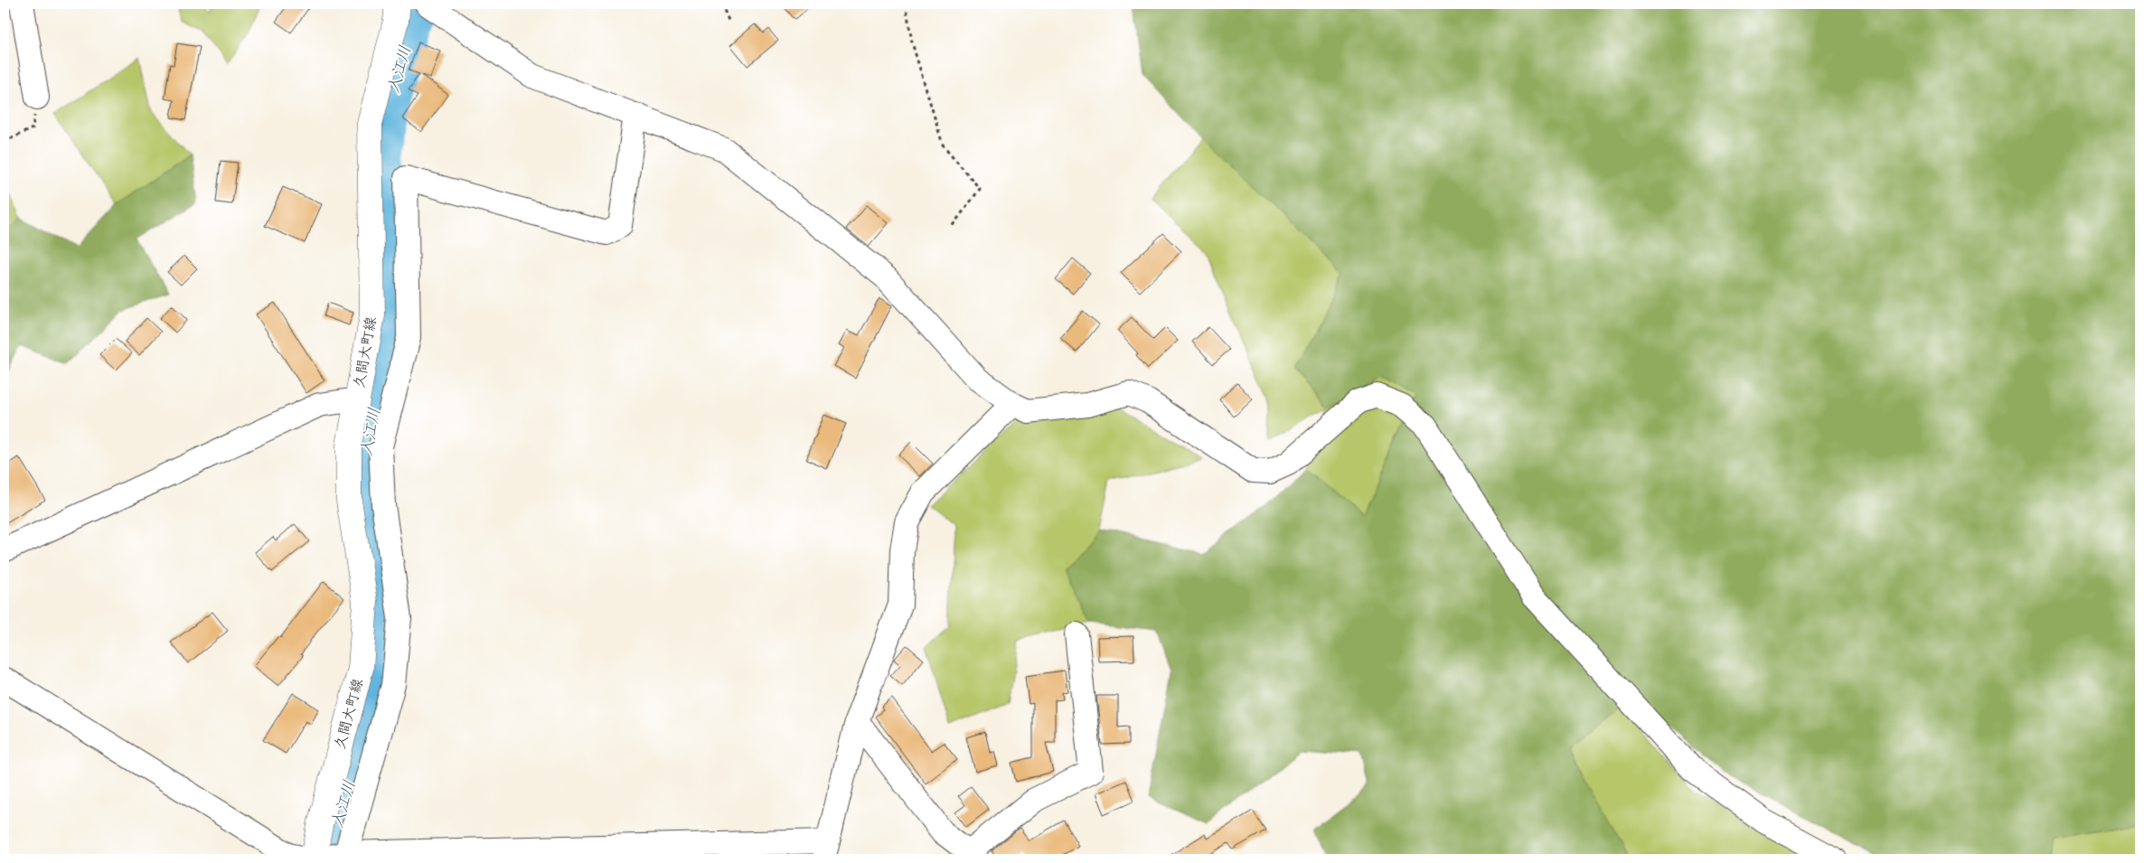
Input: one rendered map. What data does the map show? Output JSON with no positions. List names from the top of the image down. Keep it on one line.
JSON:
{"streets":{"main road":["久間大町線"]},"water":["入江川"]}
